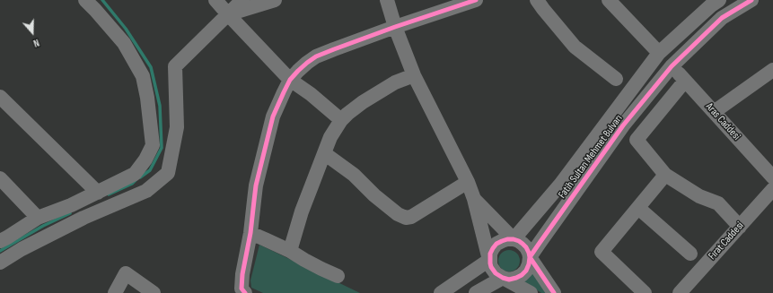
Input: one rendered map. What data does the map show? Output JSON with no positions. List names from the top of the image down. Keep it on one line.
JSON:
{"streets":{"street":["Aras Caddesi","Fatih Sultan Mehmet Bulvarı","Fırat Caddesi"]},"crossings":[["Aras Caddesi","Fatih Sultan Mehmet Bulvarı"]],"north":"bottom"}
